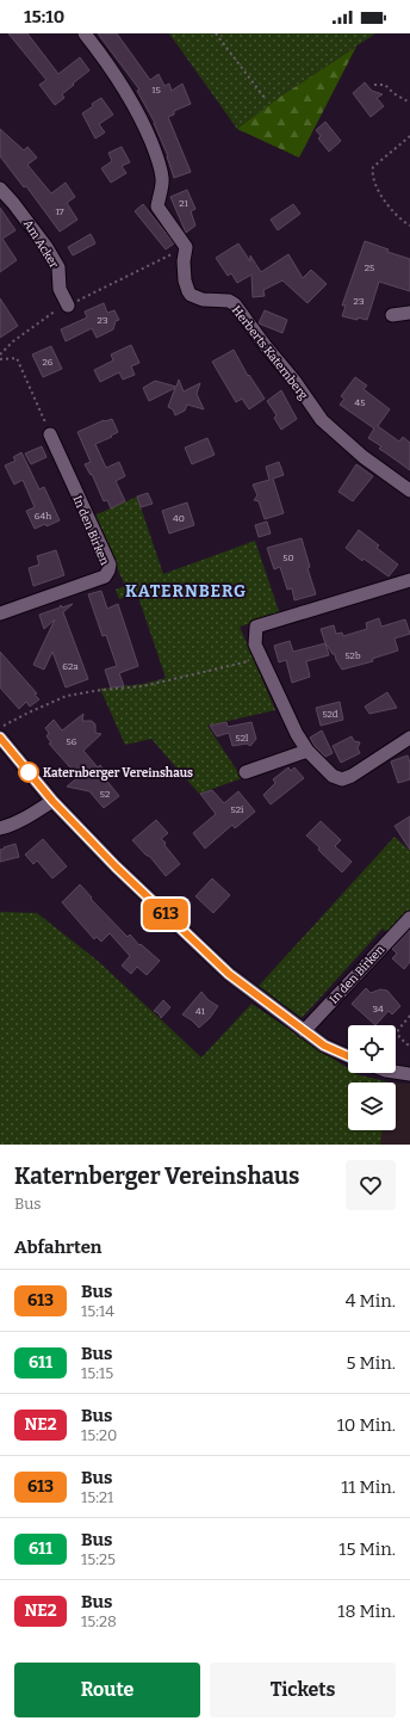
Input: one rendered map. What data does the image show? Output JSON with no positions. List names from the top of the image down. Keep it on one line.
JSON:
{"streets":{"street":["Am Acker","Herberts Katernberg","In den Birken"]},"districts":["KATERNBERG"],"places":["Katernberger Vereinshaus"],"lines":["bus line 613"],"house_numbers":["15","21","17","25","23","23","26","45","64h","40","50","52b","62a","52d","52l","56","52","52i","34","41"],"page":{"status":"15:10","on_map":"613","heading":[["Katernberger Vereinshaus","Bus"],"Abfahrten"],"list":[{"mark":"613","name":"Bus","note":"15:14","value":"4 Min."},{"mark":"611","name":"Bus","note":"15:15","value":"5 Min."},{"mark":"NE2","name":"Bus","note":"15:20","value":"10 Min."},{"mark":"613","name":"Bus","note":"15:21","value":"11 Min."},{"mark":"611","name":"Bus","note":"15:25","value":"15 Min."},{"mark":"NE2","name":"Bus","note":"15:28","value":"18 Min."}],"buttons":["Route","Tickets"]}}
